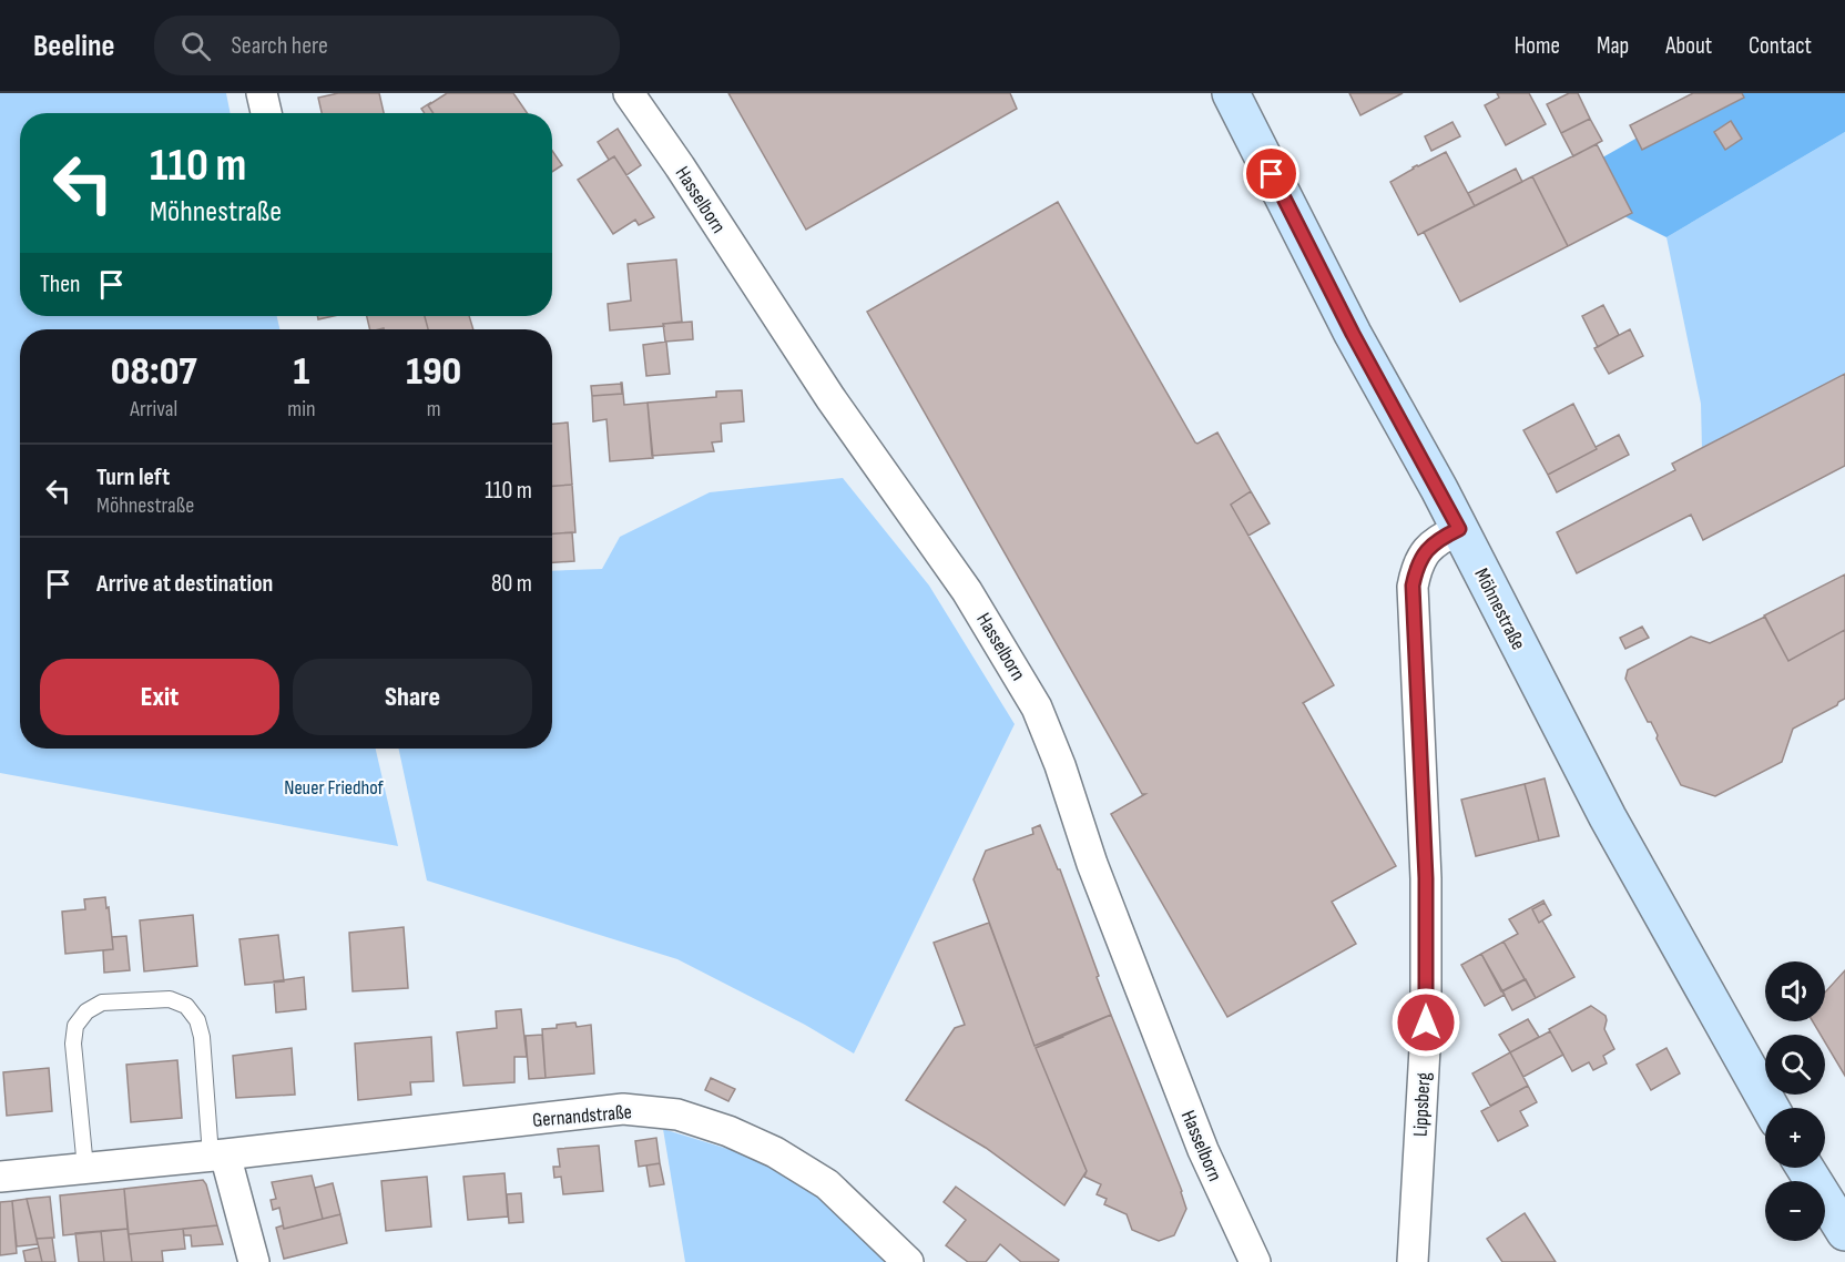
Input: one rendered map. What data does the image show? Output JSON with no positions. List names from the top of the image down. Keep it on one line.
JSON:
{"streets":{"street":["Hasselborn","Möhnestraße","Lippsberg","Gernandstraße"]},"crossings":[["Möhnestraße","Lippsberg"]],"parks":["Neuer Friedhof"],"page":{"header":"Beeline","search":"Search here","nav":["Home","Map","About","Contact"],"turn":["110 m","Möhnestraße"],"then":"Then","eta":["08:07","Arrival","1","min","190","m"],"list":[{"name":"Turn left","note":"Möhnestraße","value":"110 m"},{"name":"Arrive at destination","value":"80 m"}],"buttons":["Exit","Share"],"map_buttons":["+","−"]}}
